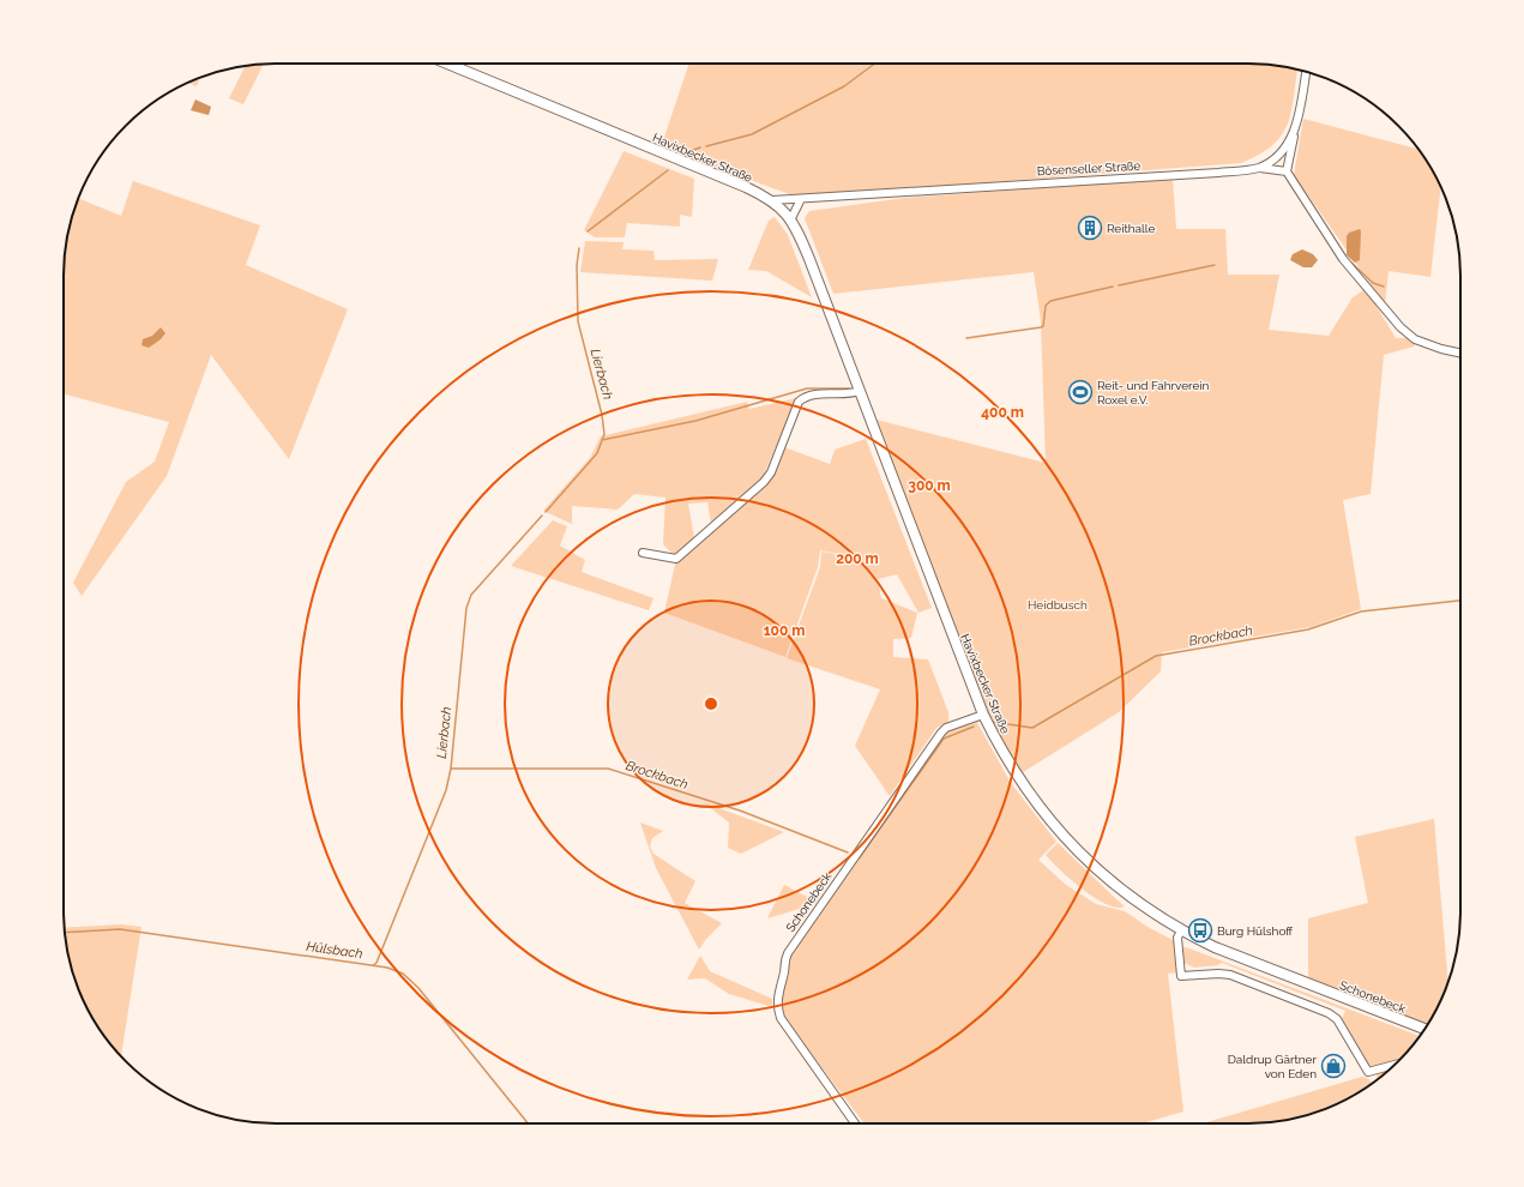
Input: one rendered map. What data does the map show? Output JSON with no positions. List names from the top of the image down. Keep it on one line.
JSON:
{"streets":{"main road":["Havixbecker Straße","Schonebeck"],"street":["Bösenseller Straße"]},"crossings":[["Havixbecker Straße","Bösenseller Straße"],["Havixbecker Straße","Schonebeck"]],"water":["Lierbach","Brockbach","Hülsbach"],"parks":["Heidbusch"],"places":{"building":["Reithalle"],"sports":["Reit- und Fahrverein Roxel e.V."],"bus stop":["Burg Hülshoff"],"shop":["Daldrup Gärtner von Eden"]},"rings":["400 m","300 m","200 m","100 m"]}
